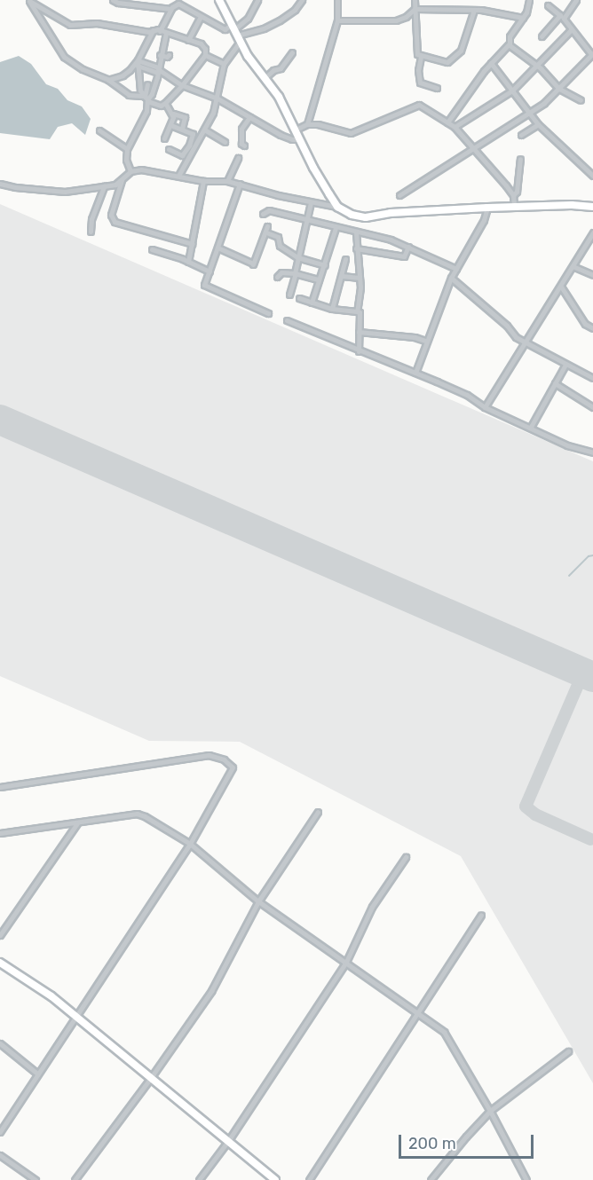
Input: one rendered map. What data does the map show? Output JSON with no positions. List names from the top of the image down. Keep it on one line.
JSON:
{"scale_bar":"200 m"}
